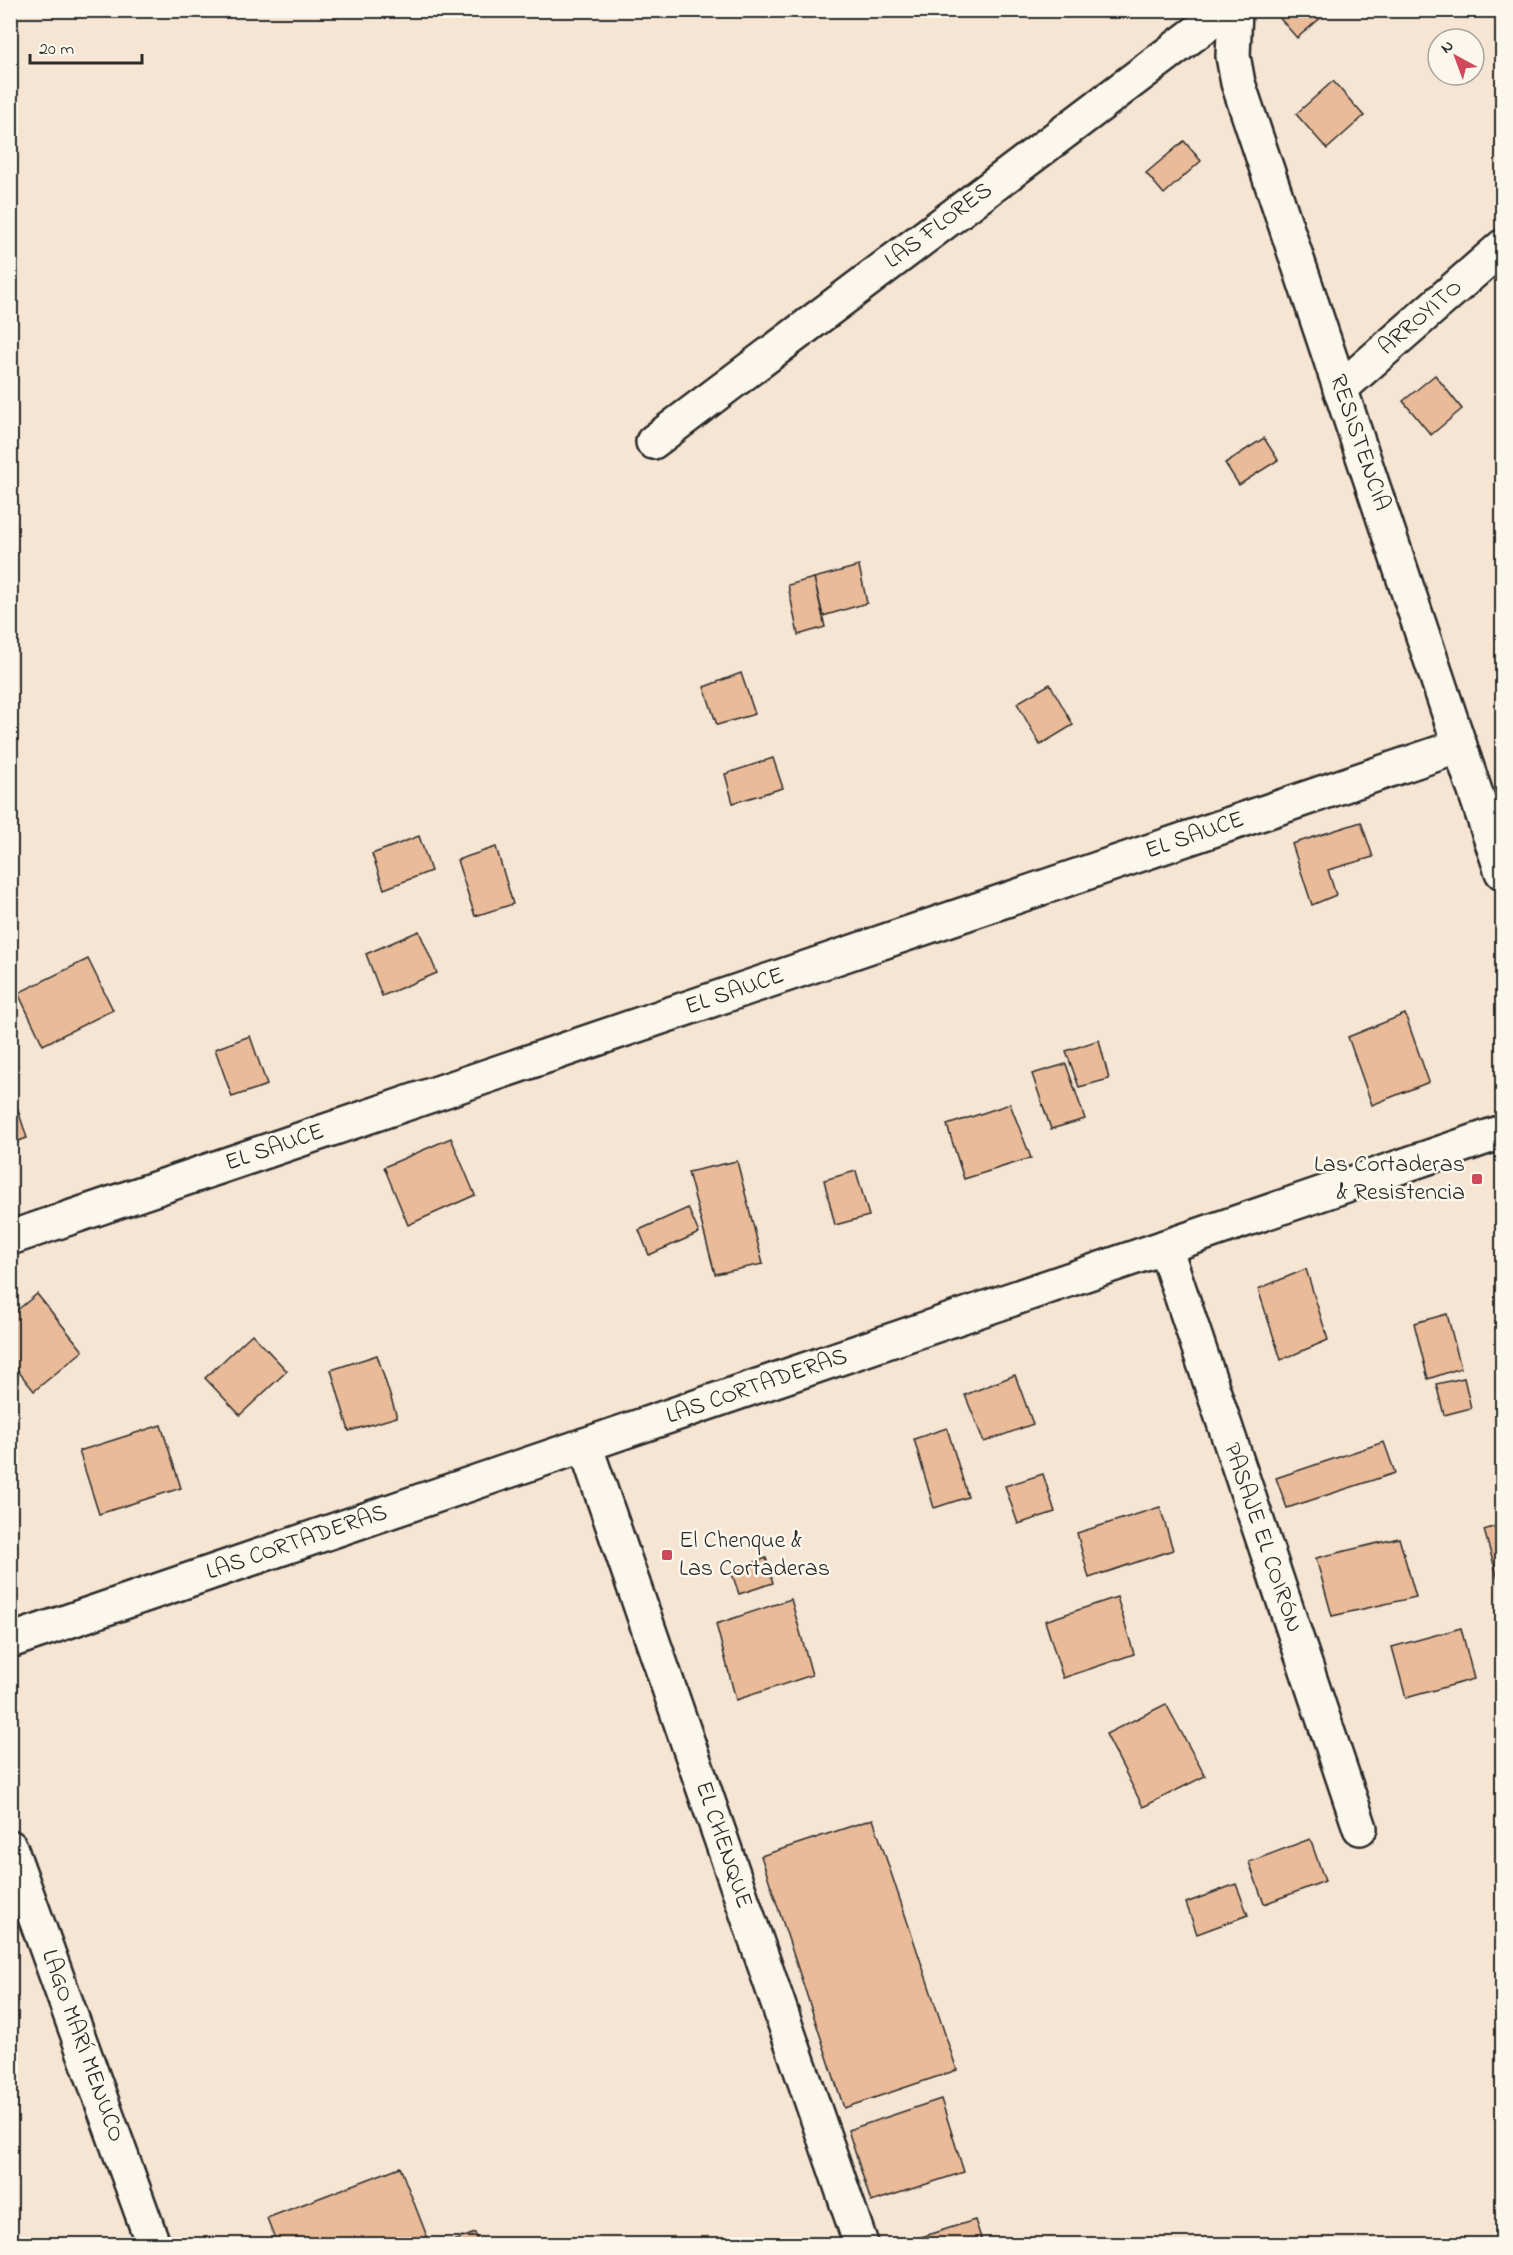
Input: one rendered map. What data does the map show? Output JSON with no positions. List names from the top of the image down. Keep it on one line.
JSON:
{"streets":{"street":["LAS FLORES","ARROYITO","RESISTENCIA","EL SAUCE","LAS CORTADERAS","PASAJE EL COIRÓN","EL CHENQUE","LAGO MARÍ MENUCO"]},"crossings":[["ARROYITO","RESISTENCIA"],["RESISTENCIA","EL SAUCE"],["LAS CORTADERAS","PASAJE EL COIRÓN"],["LAS CORTADERAS","EL CHENQUE"]],"places":{"transit":["Las Cortaderas & Resistencia","El Chenque & Las Cortaderas"]},"scale_bar":"20 m","north":"top left"}
